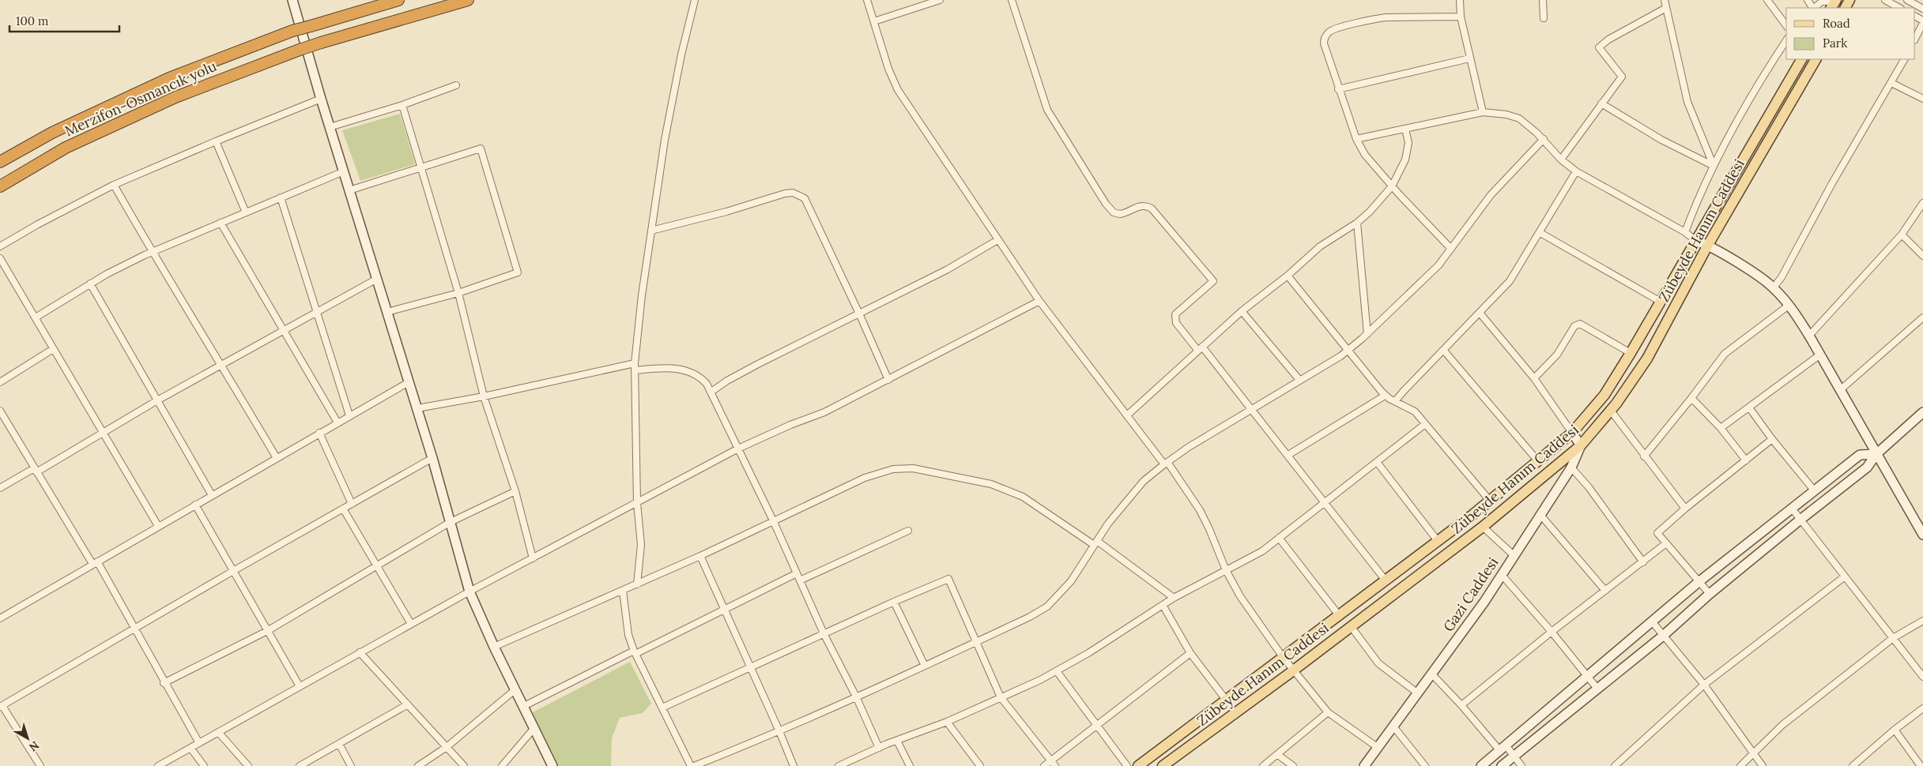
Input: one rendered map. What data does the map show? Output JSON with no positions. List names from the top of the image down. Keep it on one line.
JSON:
{"streets":{"highway":["Merzifon-Osmancık yolu"],"main road":["Zübeyde Hanım Caddesi"],"street":["Gazi Caddesi"]},"crossings":[["Zübeyde Hanım Caddesi","Gazi Caddesi"]],"legend":["Road","Park"],"scale_bar":"100 m","north":"bottom right"}
